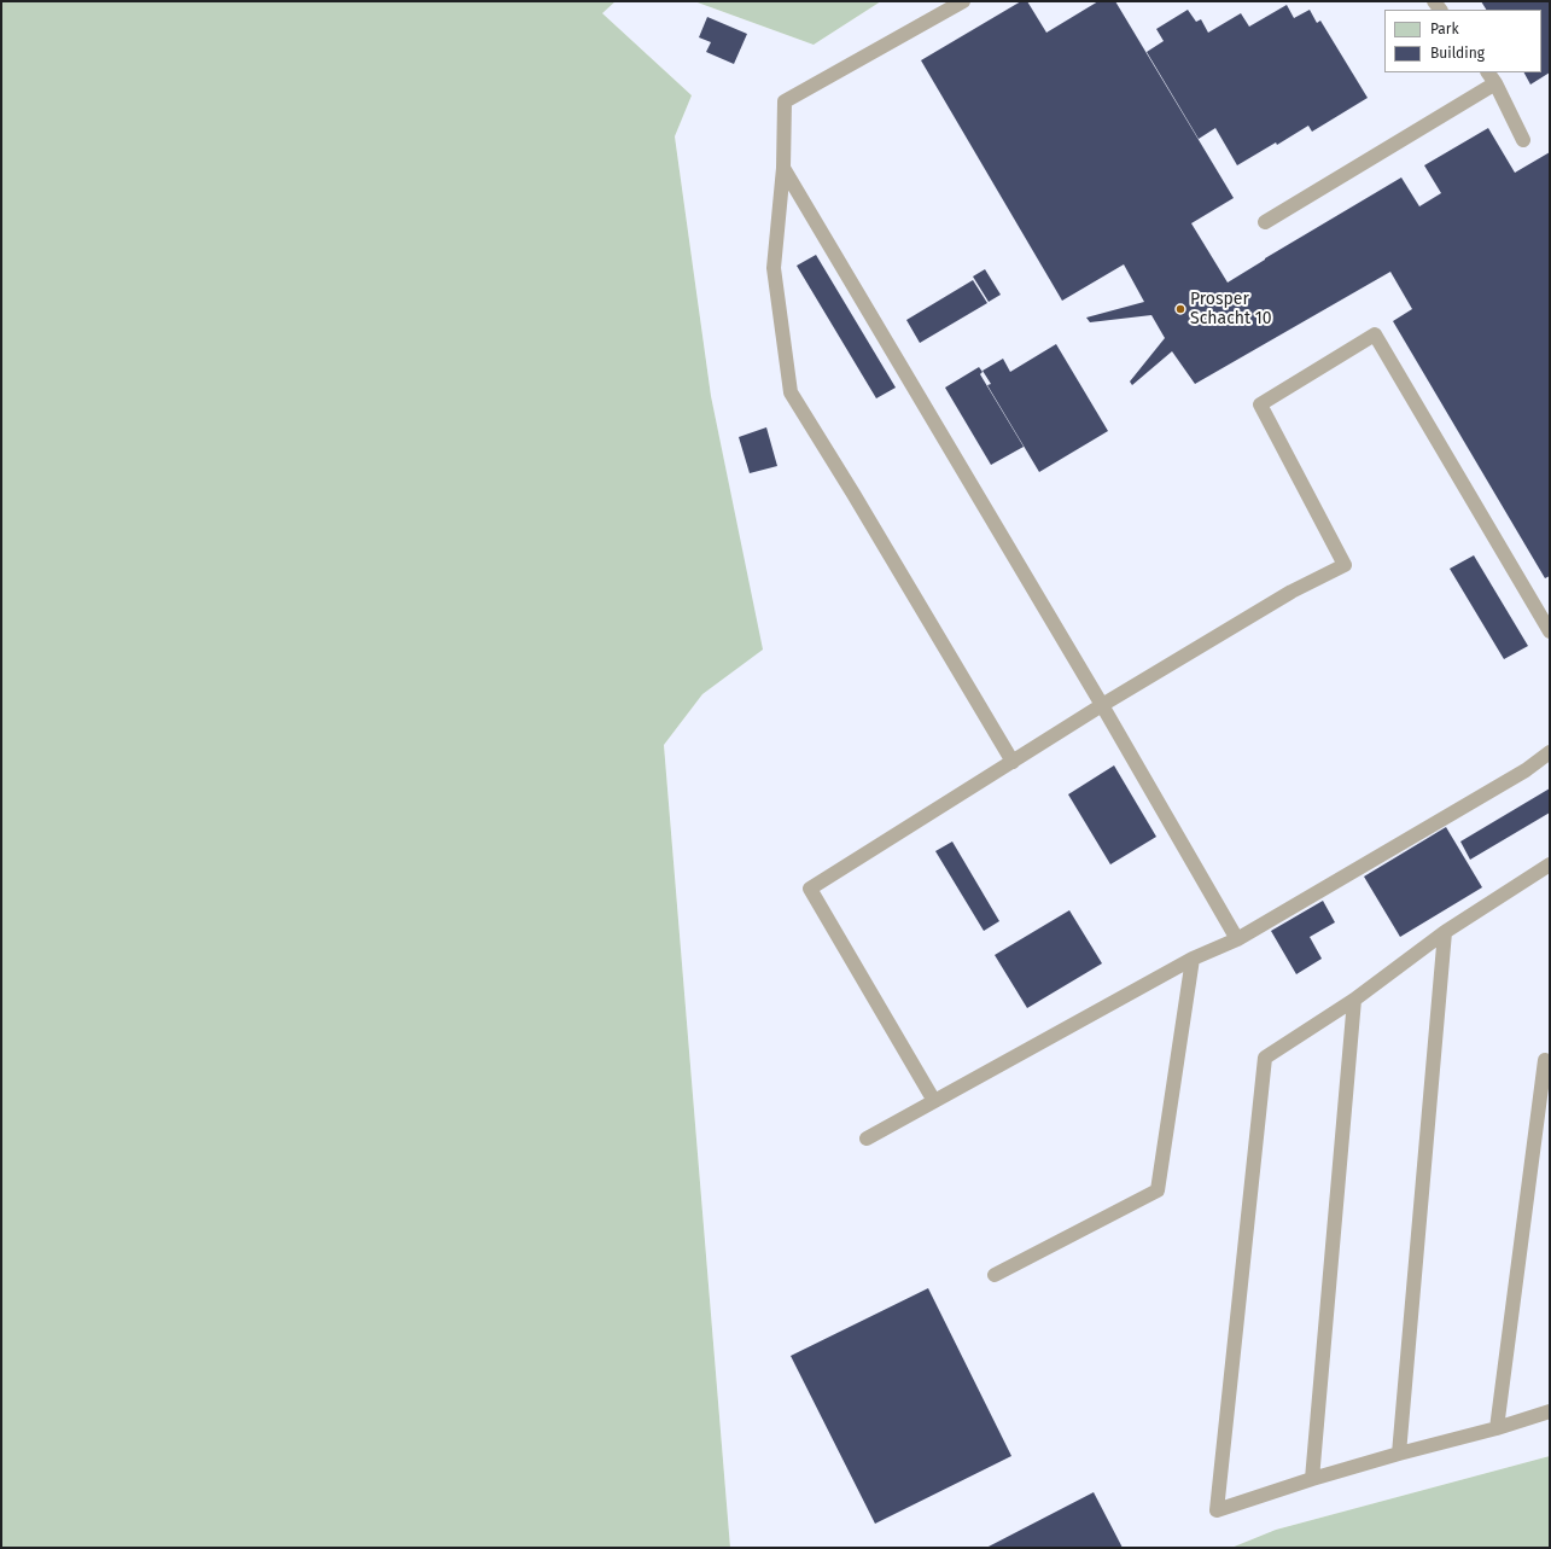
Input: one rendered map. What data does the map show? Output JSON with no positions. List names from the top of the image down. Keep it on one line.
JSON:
{"places":["Prosper Schacht 10"],"legend":["Park","Building"]}
